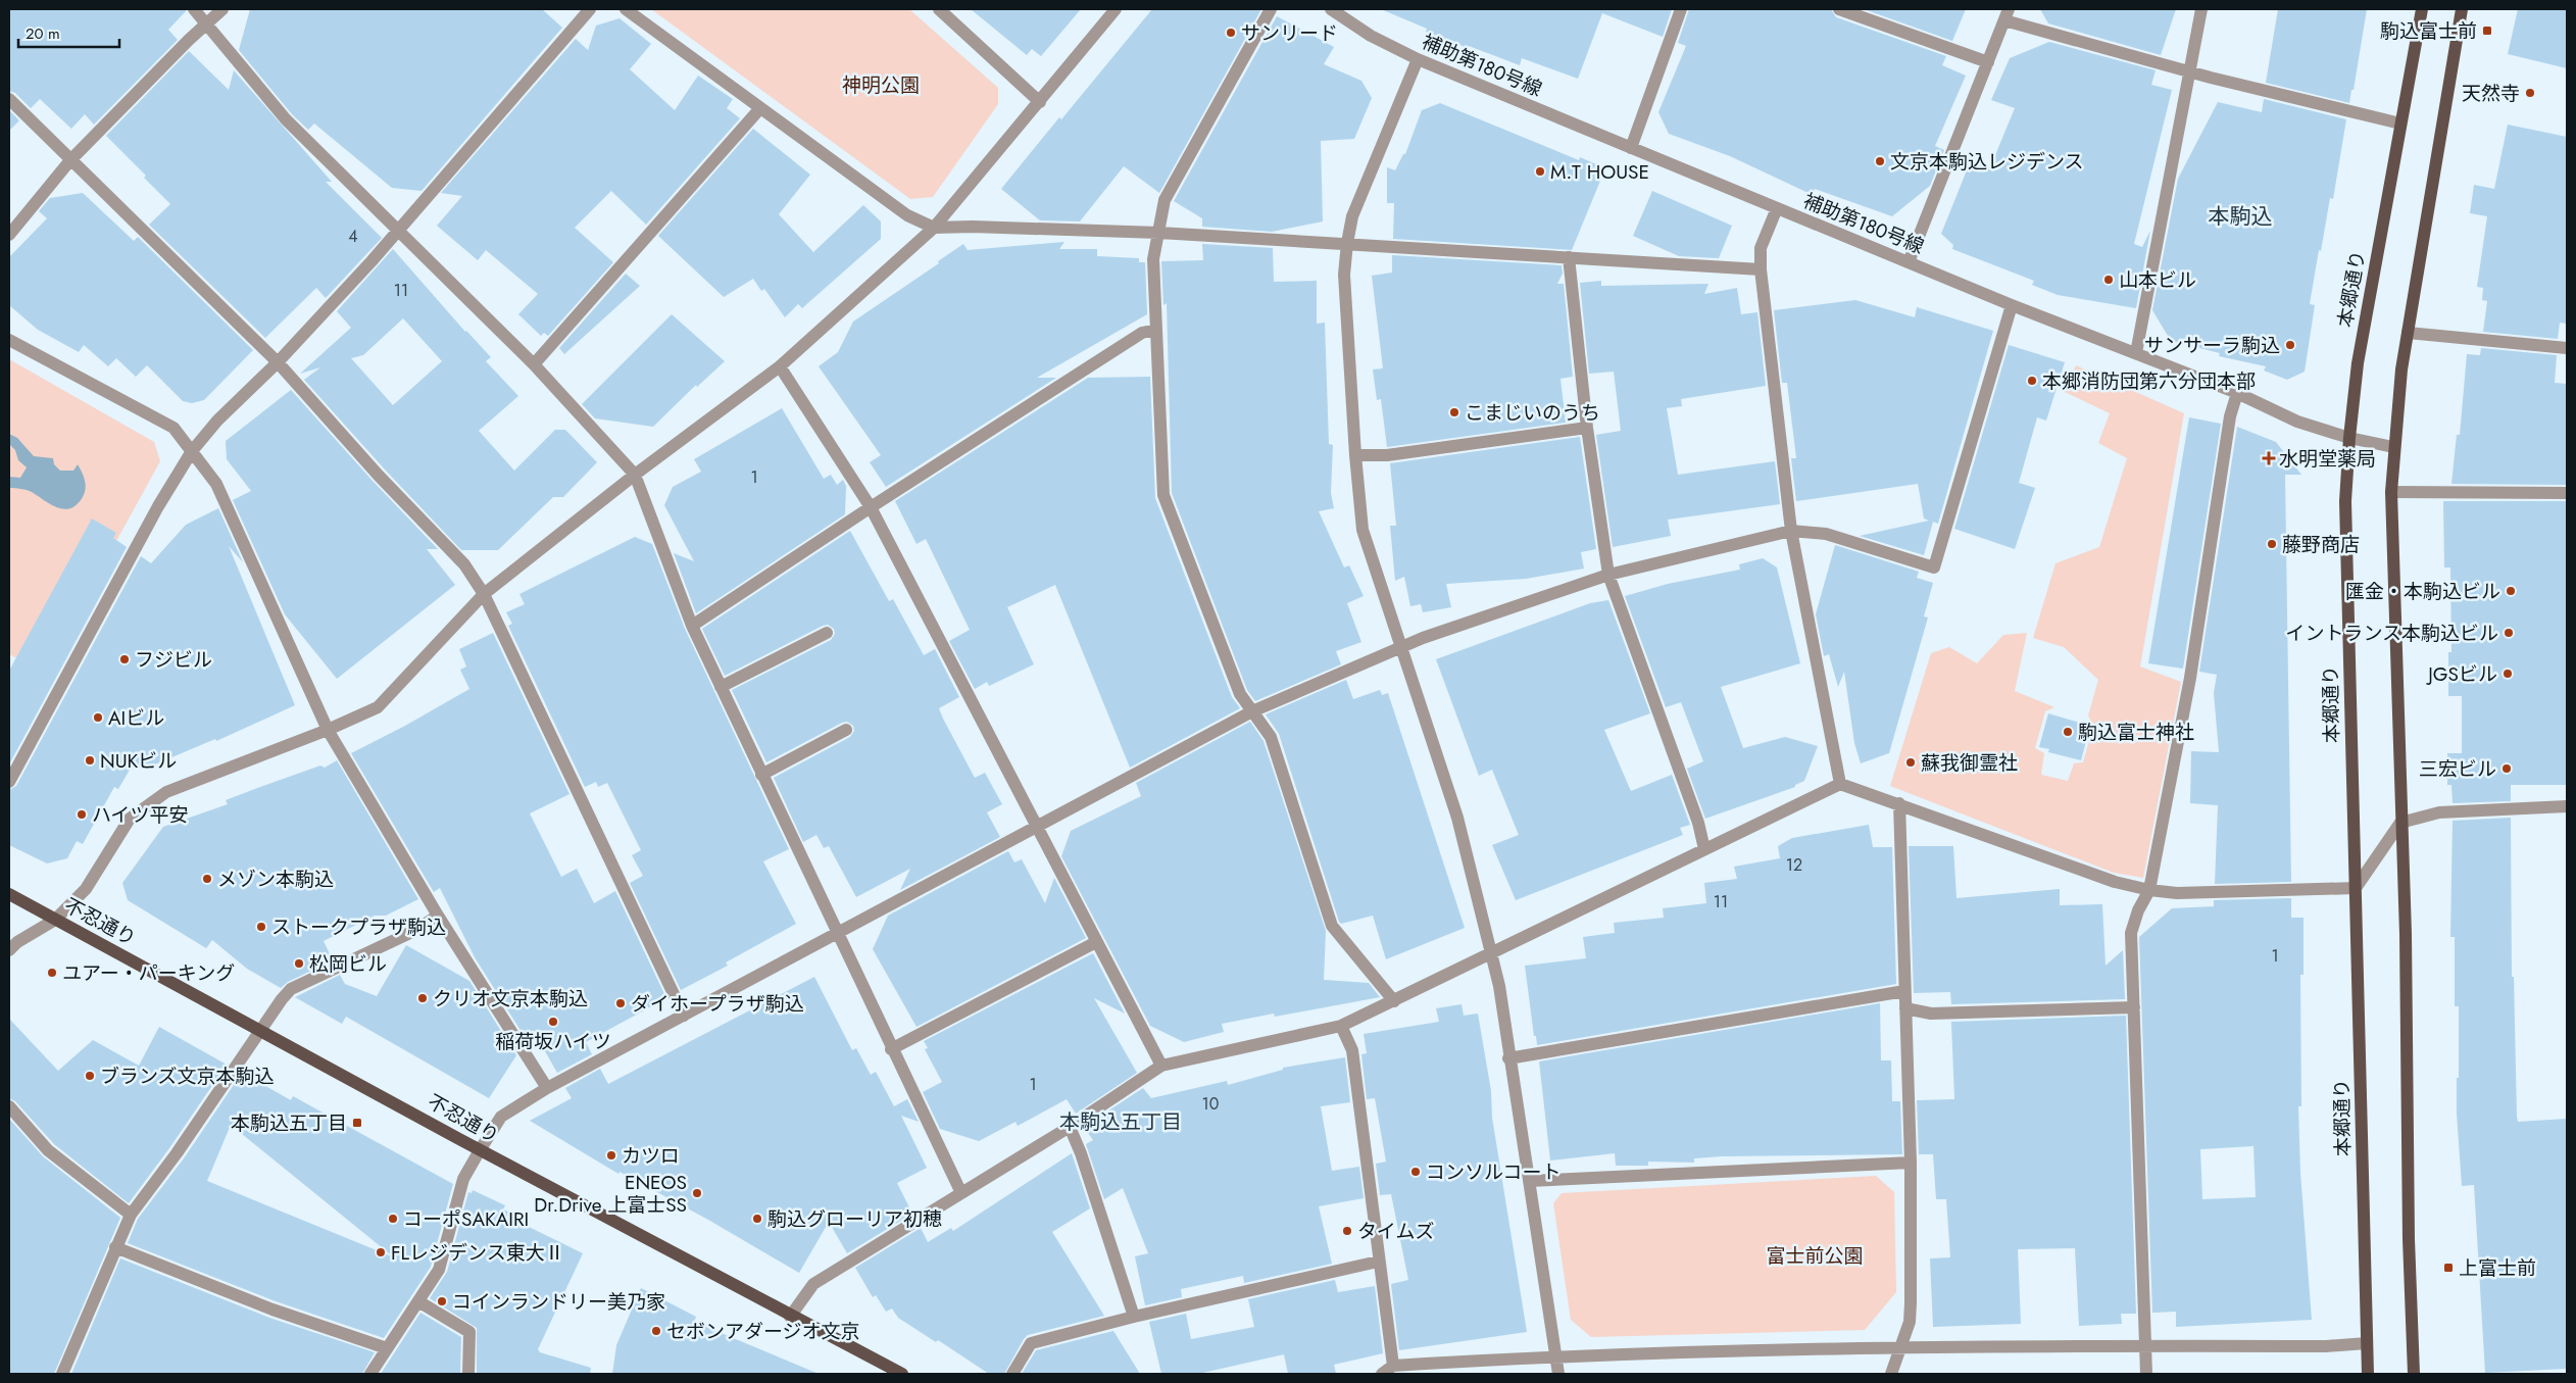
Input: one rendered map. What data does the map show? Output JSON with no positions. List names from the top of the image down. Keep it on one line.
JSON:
{"streets":{"main road":["本郷通り","不忍通り"],"street":["補助第180号線"]},"crossings":[["補助第180号線","本郷通り"]],"districts":["本駒込","本駒込五丁目"],"parks":["神明公園","富士前公園"],"places":{"transit":["駒込富士前","本駒込五丁目","上富士前"],"other":["サンリード","天然寺","文京本駒込レジデンス","M.T HOUSE","山本ビル","サンサーラ駒込","本郷消防団第六分団本部","こまじいのうち","藤野商店","匯金・本駒込ビル","イントランス本駒込ビル","フジビル","JGSビル","AIビル","駒込富士神社","NUKビル","蘇我御霊社","三宏ビル","ハイツ平安","メゾン本駒込","ストークプラザ駒込","松岡ビル","ユアー・パーキング","クリオ文京本駒込","ダイホープラザ駒込","稲荷坂ハイツ","ブランズ文京本駒込","カツロ","コンソルコート","ENEOS Dr.Drive 上富士SS","コーポSAKAIRI","駒込グローリア初穂","タイムズ","FLレジデンス東大Ⅱ","コインランドリー美乃家","セボンアダージオ文京"],"health":["水明堂薬局"]},"house_numbers":["4","11","1","12","11","1","1","10"],"scale_bar":"20 m"}
